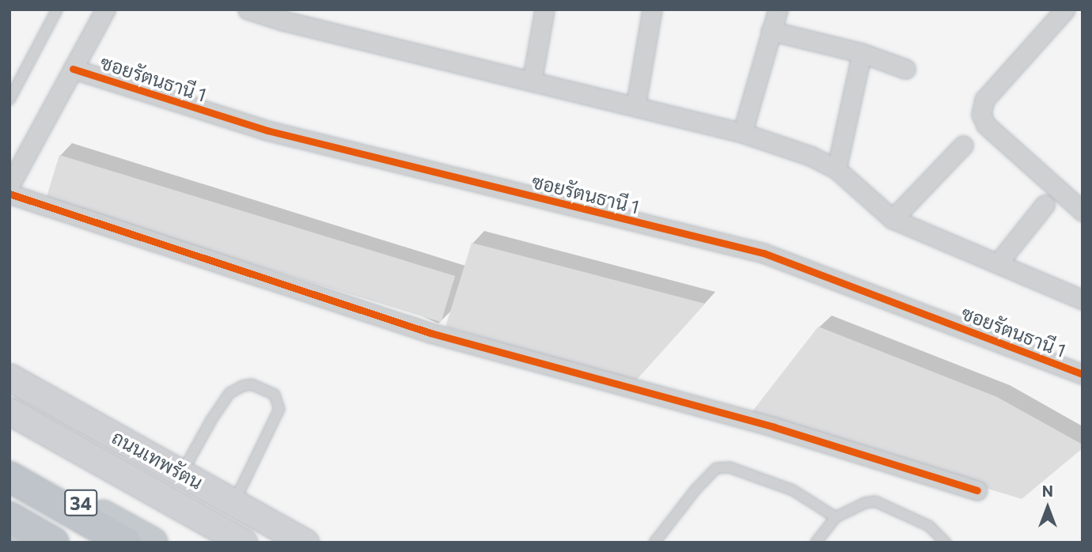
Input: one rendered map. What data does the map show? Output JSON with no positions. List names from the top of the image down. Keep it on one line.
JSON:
{"streets":{"highway":["34"],"main road":["ถนนเทพรัตน"],"street":["ซอยรัตนธานี 1"]},"north":"top"}
